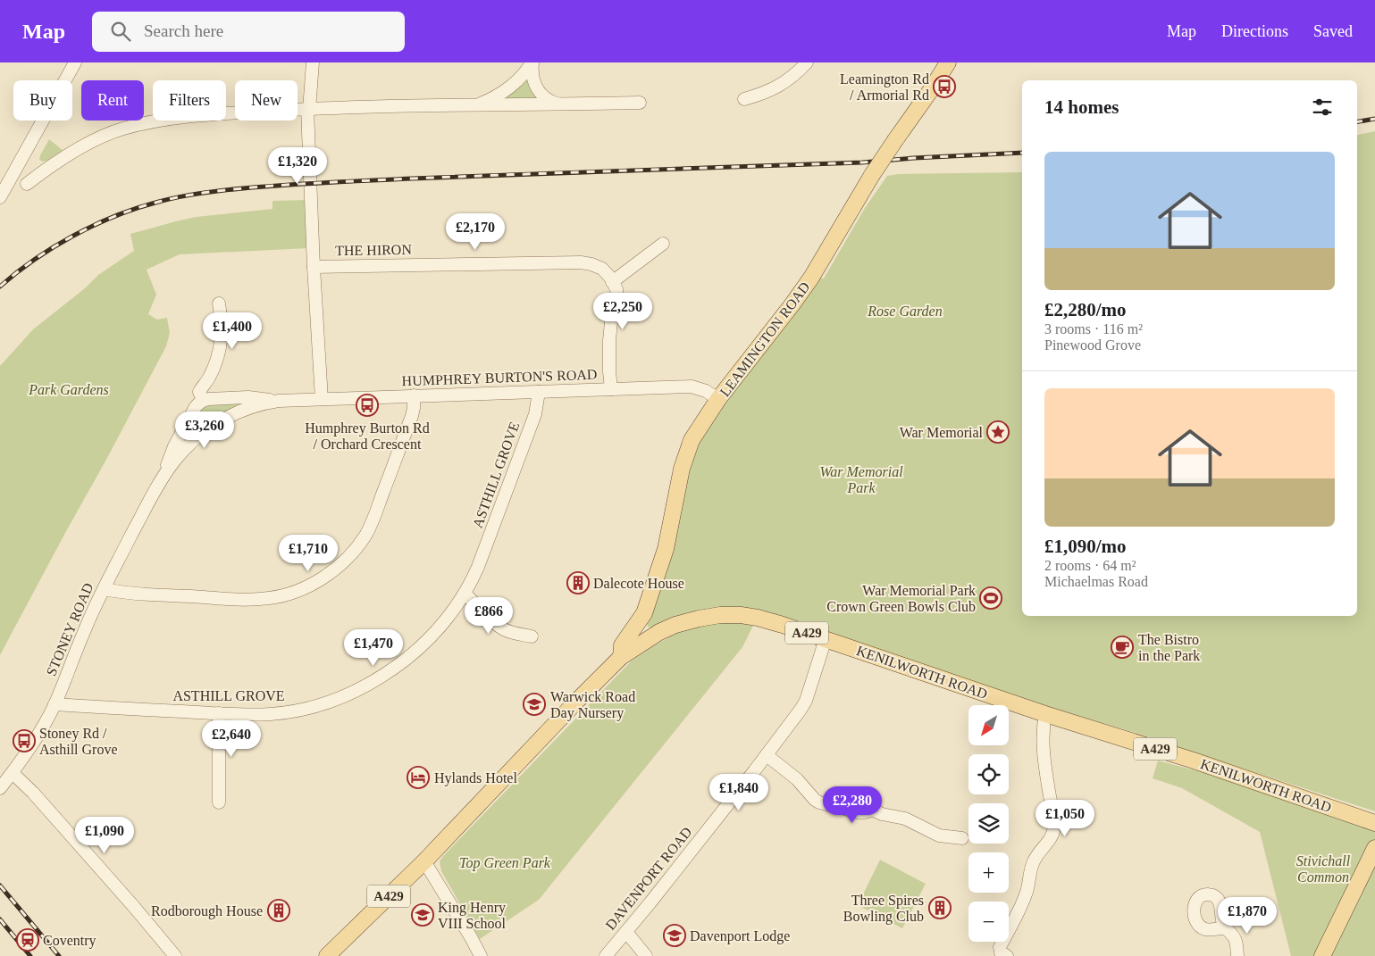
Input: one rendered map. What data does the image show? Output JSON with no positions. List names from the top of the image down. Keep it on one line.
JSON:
{"streets":{"main road":["LEAMINGTON ROAD","A429","KENILWORTH ROAD"],"street":["THE HIRON","HUMPHREY BURTON'S ROAD","ASTHILL GROVE","STONEY ROAD","DAVENPORT ROAD"]},"crossings":[["LEAMINGTON ROAD","HUMPHREY BURTON'S ROAD"],["LEAMINGTON ROAD","A429"],["LEAMINGTON ROAD","KENILWORTH ROAD"],["HUMPHREY BURTON'S ROAD","ASTHILL GROVE"],["HUMPHREY BURTON'S ROAD","STONEY ROAD"],["ASTHILL GROVE","STONEY ROAD"],["A429","KENILWORTH ROAD"],["KENILWORTH ROAD","DAVENPORT ROAD"]],"parks":["Rose Garden","Park Gardens","War Memorial Park","Stivichall Common","Top Green Park"],"places":{"bus stop":["Leamington Rd / Armorial Rd","Humphrey Burton Rd / Orchard Crescent","Stoney Rd / Asthill Grove"],"place":["War Memorial"],"building":["Dalecote House","Three Spires Bowling Club","Rodborough House"],"sports":["War Memorial Park Crown Green Bowls Club"],"cafe":["The Bistro in the Park"],"school or university":["Warwick Road Day Nursery","King Henry VIII School","Davenport Lodge"],"hotel":["Hylands Hotel"],"station":["Coventry"]},"north":"bottom left","page":{"header":"Map","search":"Search here","nav":["Map","Directions","Saved"],"chip":["Buy","Rent","Filters","New"],"heading":"14 homes","list":[{"name":"£2,280/mo","note":"3 rooms · 116 m² · Pinewood Grove"},{"name":"£1,090/mo","note":"2 rooms · 64 m² · Michaelmas Road"}],"price":["£1,320","£2,170","£2,250","£1,400","£3,260","£1,710","£866","£1,470","£2,640","£1,840","£2,280","£1,050","£1,090","£1,870"],"map_buttons":["+","−"]}}
